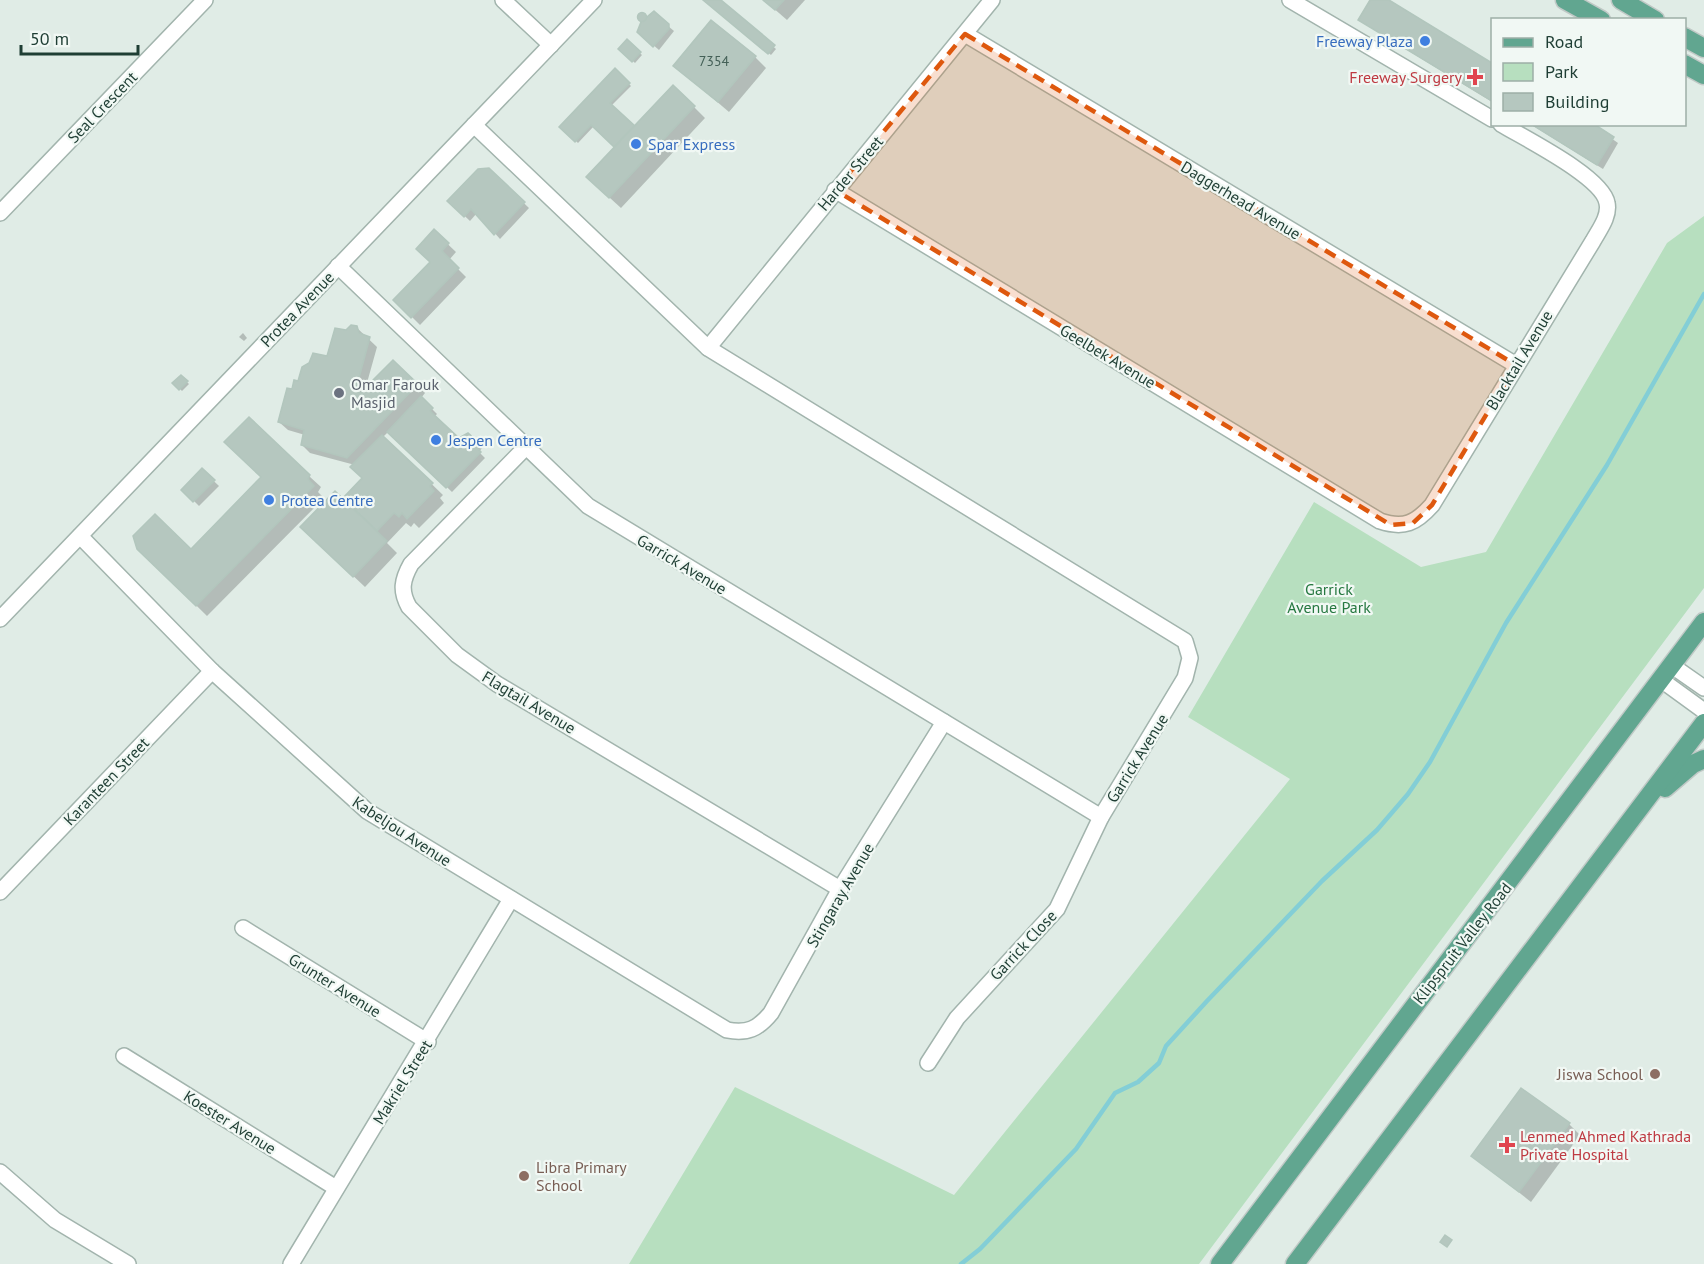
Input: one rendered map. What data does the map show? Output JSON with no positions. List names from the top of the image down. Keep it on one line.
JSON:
{"streets":{"main road":["Klipspruit Valley Road"],"street":["Seal Crescent","Harder Street","Daggerhead Avenue","Protea Avenue","Geelbek Avenue","Blacktail Avenue","Garrick Avenue","Flagtail Avenue","Karanteen Street","Kabeljou Avenue","Stingaray Avenue","Garrick Close","Grunter Avenue","Makriel Street","Koester Avenue"]},"crossings":[["Harder Street","Daggerhead Avenue"],["Harder Street","Geelbek Avenue"],["Harder Street","Garrick Avenue"],["Daggerhead Avenue","Blacktail Avenue"],["Protea Avenue","Garrick Avenue"],["Protea Avenue","Kabeljou Avenue"],["Geelbek Avenue","Blacktail Avenue"],["Garrick Avenue","Flagtail Avenue"],["Garrick Avenue","Stingaray Avenue"],["Garrick Avenue","Garrick Close"],["Flagtail Avenue","Stingaray Avenue"],["Karanteen Street","Kabeljou Avenue"],["Kabeljou Avenue","Stingaray Avenue"],["Kabeljou Avenue","Makriel Street"],["Grunter Avenue","Makriel Street"],["Makriel Street","Koester Avenue"]],"parks":["Garrick Avenue Park"],"places":{"other":["Freeway Plaza","Spar Express","Omar Farouk Masjid","Jespen Centre","Protea Centre","Jiswa School","Libra Primary School"],"health":["Freeway Surgery","Lenmed Ahmed Kathrada Private Hospital"]},"house_numbers":["7354"],"legend":["Road","Park","Building"],"scale_bar":"50 m"}
